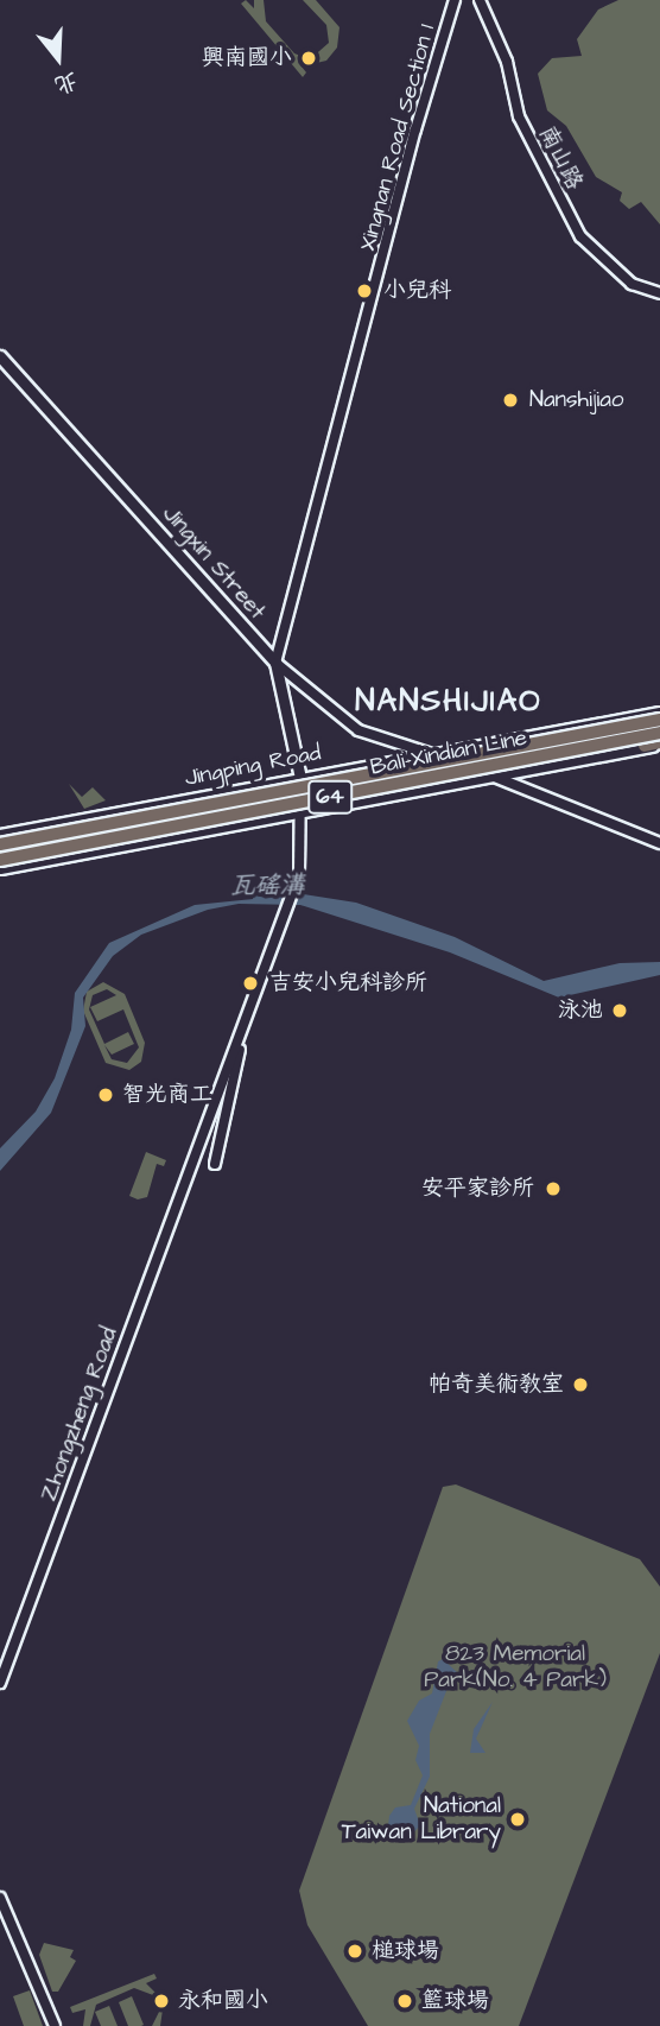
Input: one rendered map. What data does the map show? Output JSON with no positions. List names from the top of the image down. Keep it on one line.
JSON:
{"streets":{"highway":["Bali-Xindian Line","64"],"main road":["Jingxin Street","Jingping Road"],"street":["Xingnan Road Section 1","南山路"]},"crossings":[["Xingnan Road Section 1","Jingxin Street"],["Jingxin Street","Jingping Road"]],"districts":["NANSHIJIAO"],"water":["瓦磘溝"],"parks":["823 Memorial Park(No. 4 Park)"],"places":["興南國小","小兒科","Nanshijiao","吉安小兒科診所","泳池","智光商工","安平家診所","帕奇美術教室","National Taiwan Library","槌球場","永和國小","籃球場"],"north":"bottom"}
